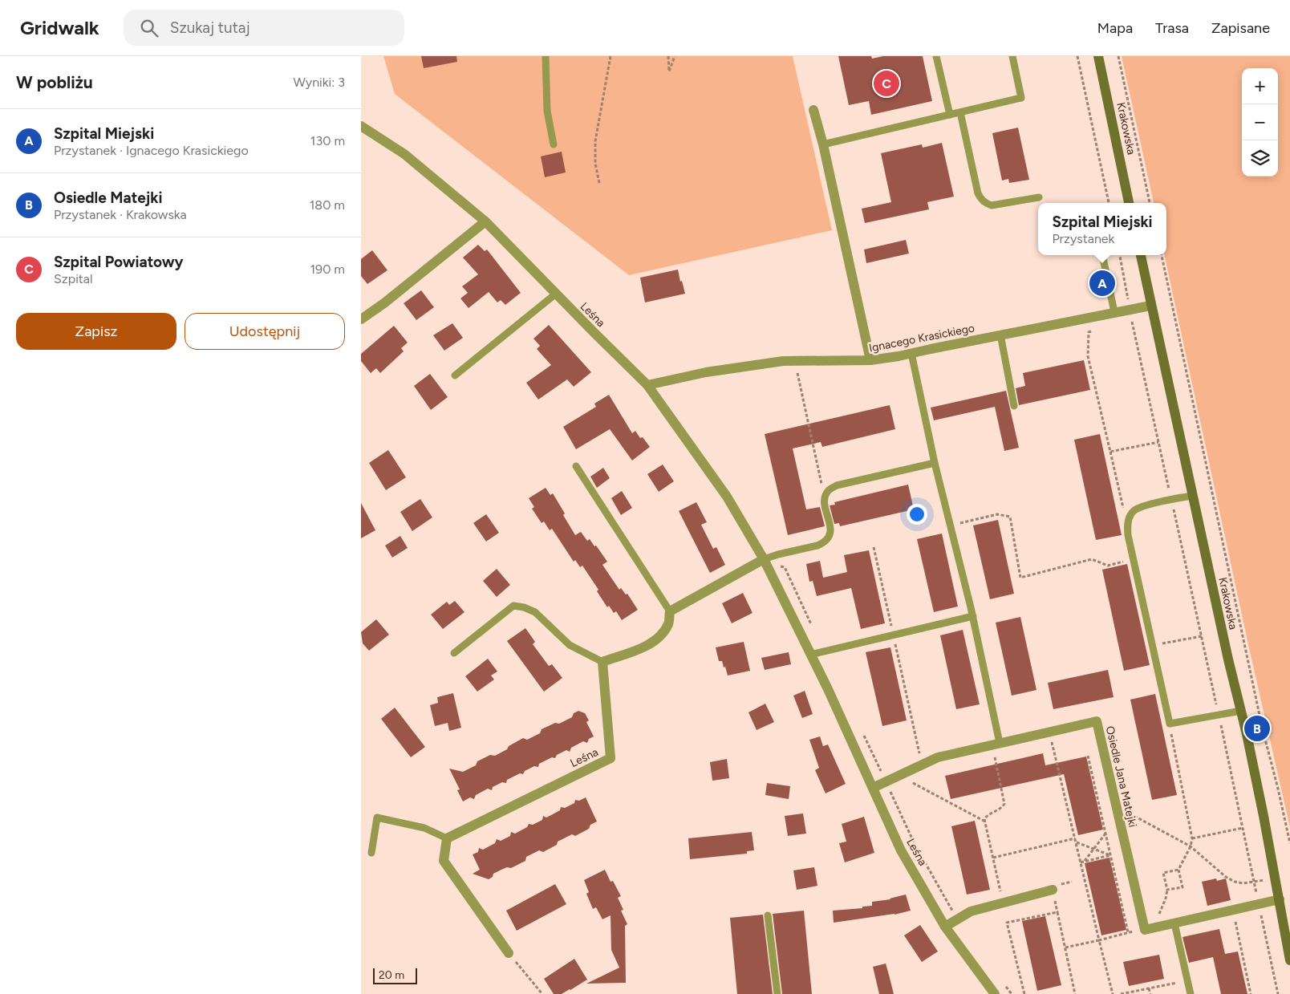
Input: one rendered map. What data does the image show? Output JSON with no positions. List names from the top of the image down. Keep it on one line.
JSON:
{"streets":{"street":["Krakowska","Leśna","Ignacego Krasickiego","Osiedle Jana Matejki"]},"crossings":[["Krakowska","Ignacego Krasickiego"],["Leśna","Ignacego Krasickiego"],["Leśna","Osiedle Jana Matejki"]],"scale_bar":"20 m","page":{"header":"Gridwalk","search":"Szukaj tutaj","nav":["Mapa","Trasa","Zapisane"],"heading":["W pobliżu","Wyniki: 3"],"map_buttons":["+","−"],"pins":["C","A","B"],"list":[{"mark":"A","name":"Szpital Miejski","note":"Przystanek · Ignacego Krasickiego","value":"130 m"},{"mark":"B","name":"Osiedle Matejki","note":"Przystanek · Krakowska","value":"180 m"},{"mark":"C","name":"Szpital Powiatowy","note":"Szpital","value":"190 m"}],"popup":["Szpital Miejski","Przystanek"],"buttons":["Zapisz","Udostępnij"],"scale":"20 m"}}
